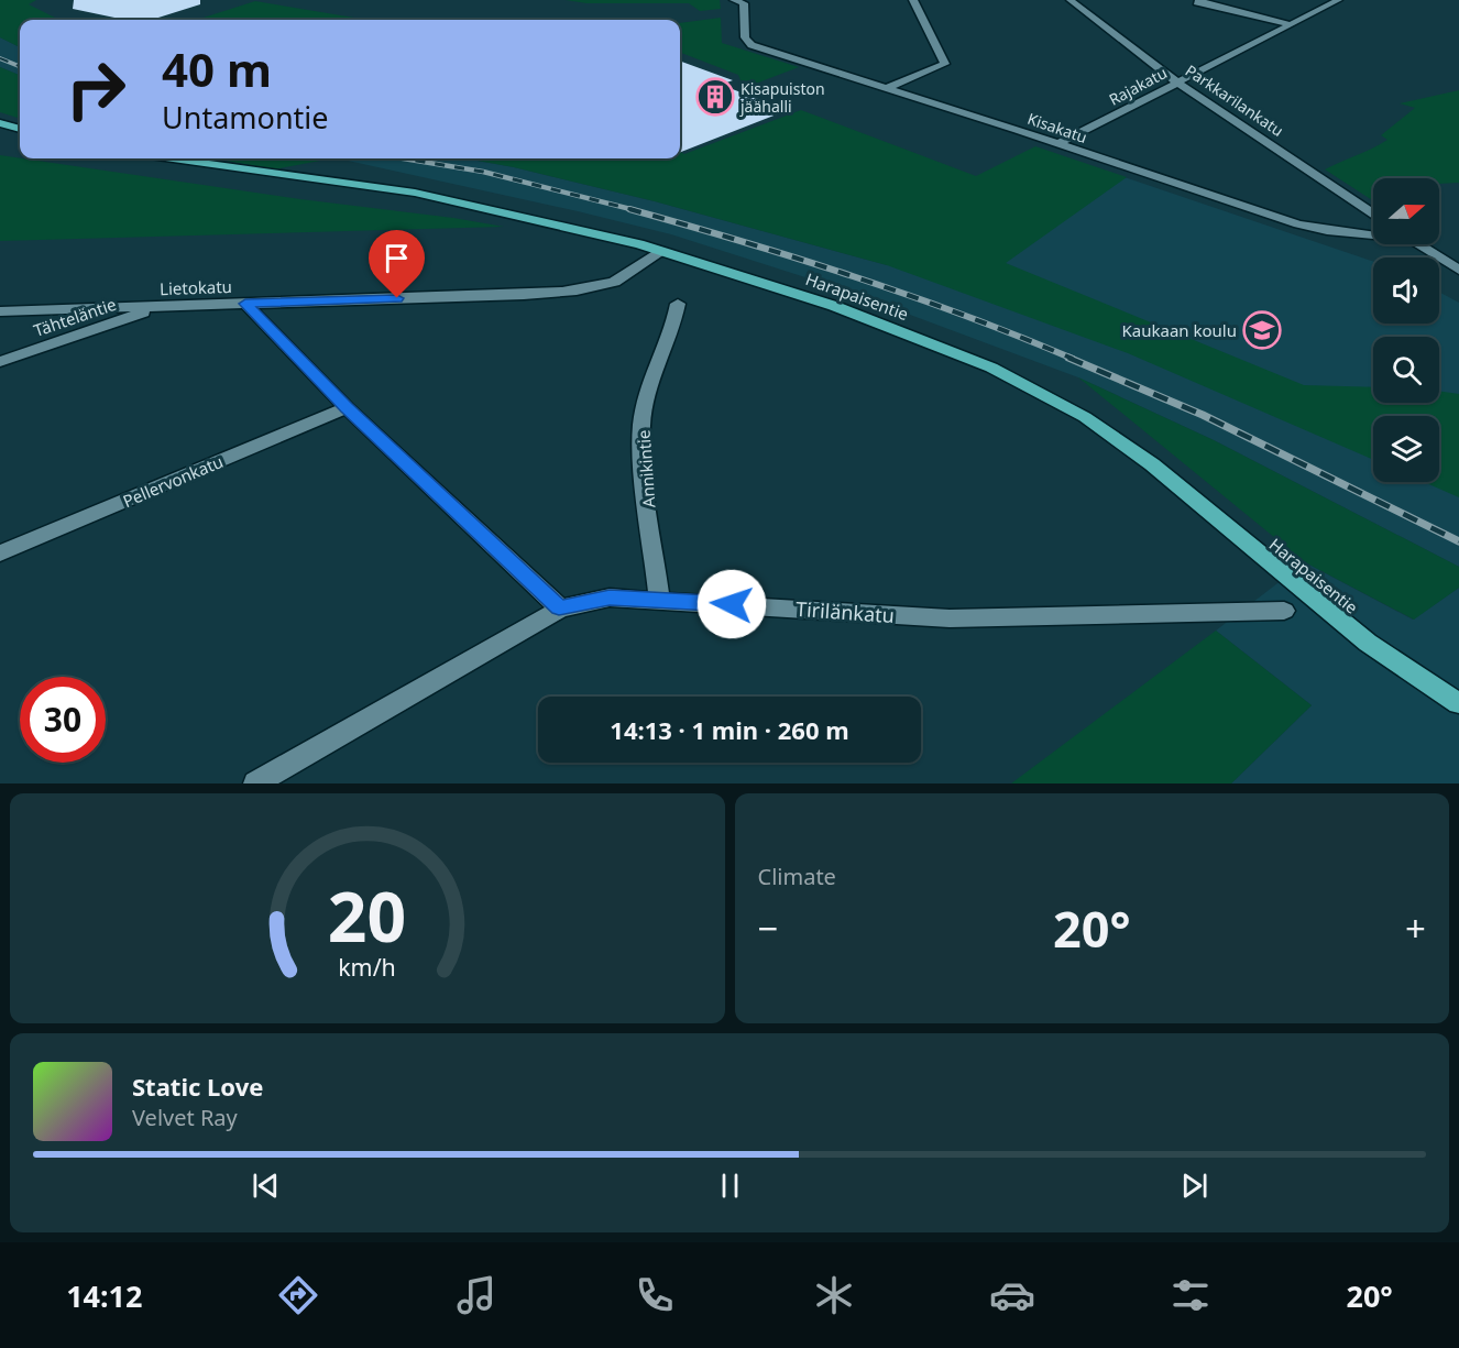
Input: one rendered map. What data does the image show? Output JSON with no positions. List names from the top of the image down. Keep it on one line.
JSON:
{"streets":{"main road":["Harapaisentie"],"street":["Rajakatu","Parkkarilankatu","Kisakatu","Lietokatu","Tähteläntie","Annikintie","Pellervonkatu","Tirilänkatu"]},"crossings":[["Rajakatu","Parkkarilankatu"],["Rajakatu","Kisakatu"],["Lietokatu","Harapaisentie"],["Lietokatu","Tähteläntie"],["Annikintie","Tirilänkatu"]],"places":{"building":["Kisapuiston jäähalli"],"school or university":["Kaukaan koulu"]},"north":"right","page":{"turn":["40 m","Untamontie"],"limit":"30","trip":"14:13 · 1 min · 260 m","tile":"Climate","heat":["−","20°","+"],"song":["Static Love","Velvet Ray"],"tabs":["14:12","20°"],"gauge":["20","km/h"]}}
